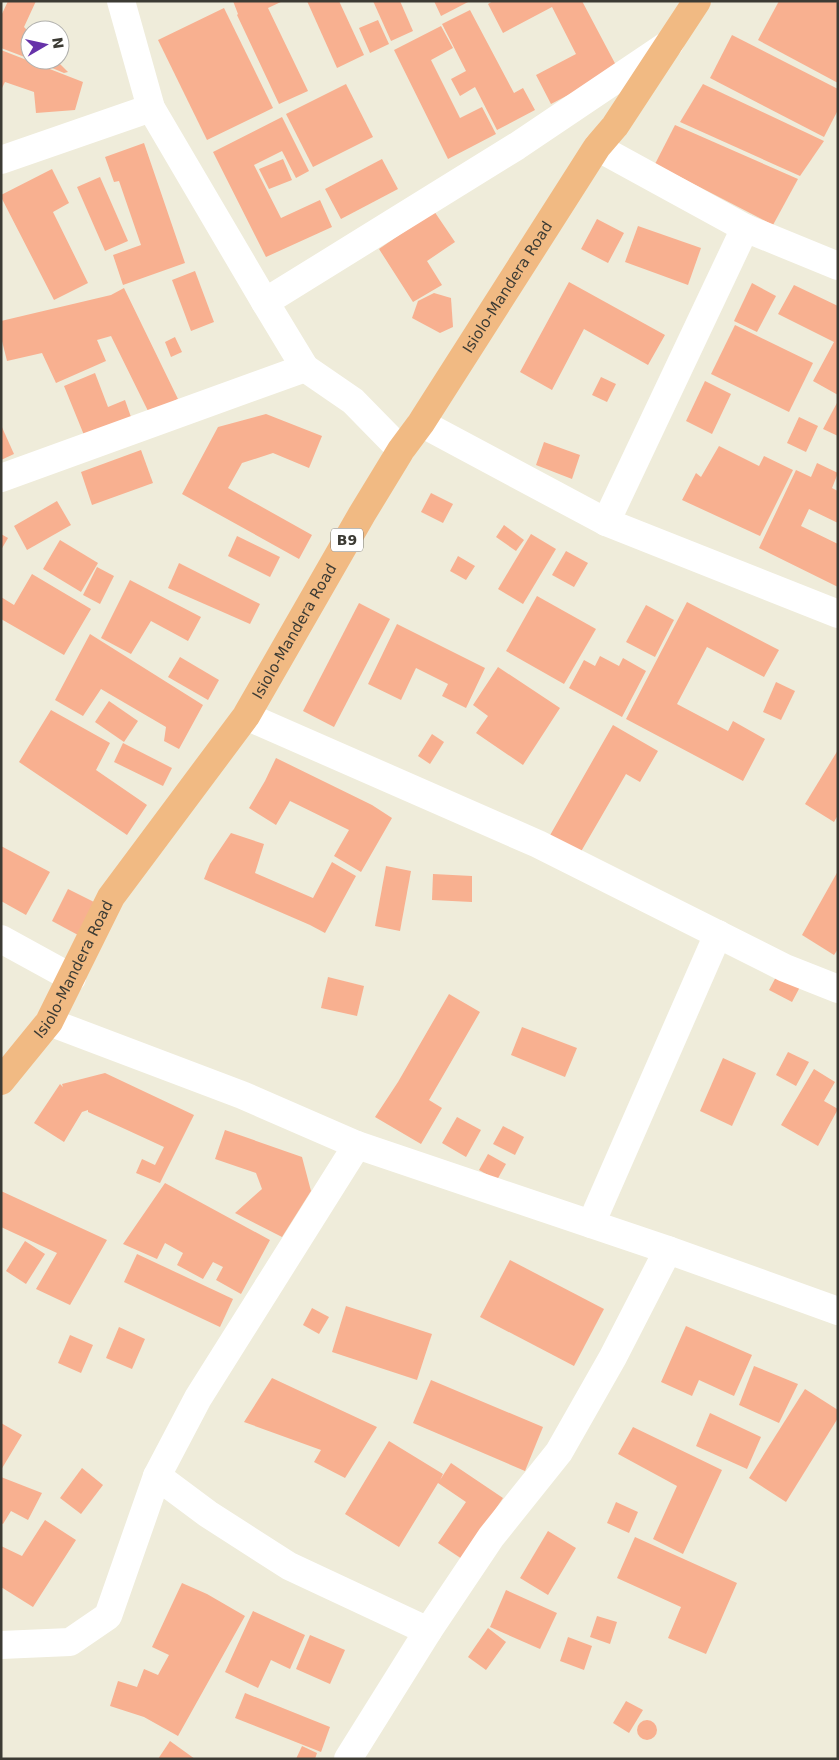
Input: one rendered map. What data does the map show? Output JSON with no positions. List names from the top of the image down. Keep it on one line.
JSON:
{"streets":{"highway":["Isiolo-Mandera Road","B9"]},"north":"right"}
